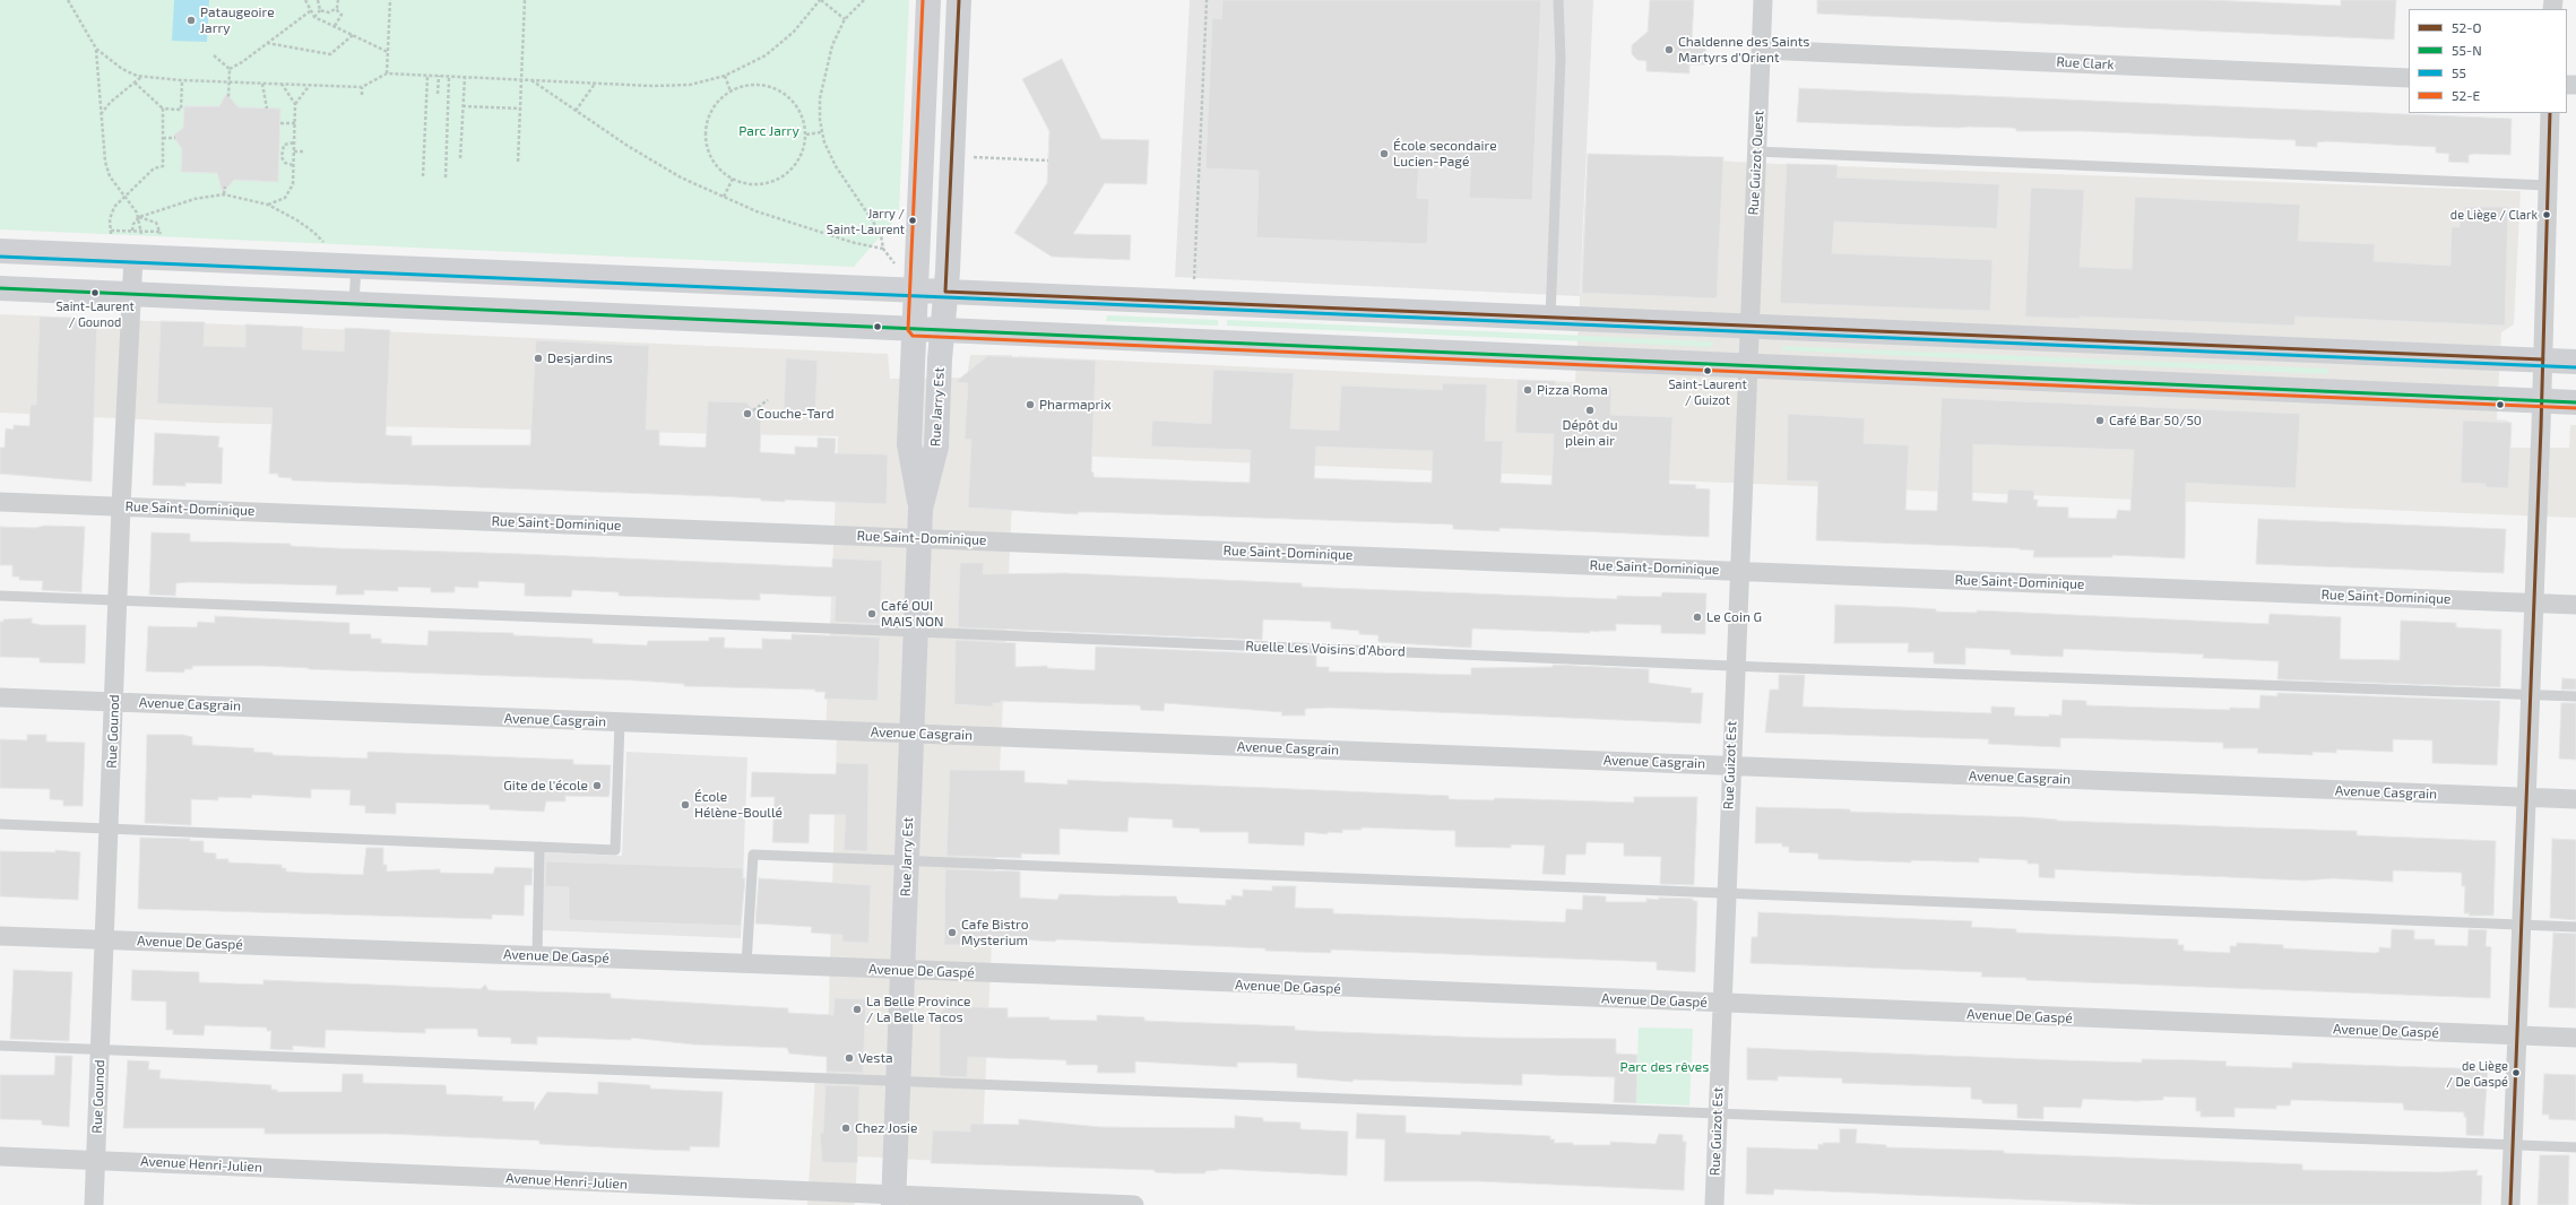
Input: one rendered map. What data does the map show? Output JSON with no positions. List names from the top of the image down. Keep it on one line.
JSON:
{"streets":{"main road":["Rue Jarry Est"],"street":["Rue Clark","Rue Guizot Ouest","Rue Saint-Dominique","Avenue Casgrain","Rue Gounod","Rue Guizot Est","Avenue De Gaspé","Avenue Henri-Julien"],"lane":["Ruelle Les Voisins d’Abord"]},"crossings":[["Rue Clark","Rue Guizot Ouest"],["Rue Guizot Ouest","Rue Guizot Est"],["Rue Jarry Est","Rue Saint-Dominique"],["Rue Jarry Est","Ruelle Les Voisins d’Abord"],["Rue Jarry Est","Avenue Casgrain"],["Rue Jarry Est","Avenue De Gaspé"],["Rue Jarry Est","Avenue Henri-Julien"],["Rue Saint-Dominique","Rue Gounod"],["Rue Saint-Dominique","Rue Guizot Est"],["Ruelle Les Voisins d’Abord","Rue Gounod"],["Ruelle Les Voisins d’Abord","Rue Guizot Est"],["Avenue Casgrain","Rue Gounod"],["Avenue Casgrain","Rue Guizot Est"],["Rue Gounod","Avenue De Gaspé"],["Rue Gounod","Avenue Henri-Julien"],["Rue Guizot Est","Avenue De Gaspé"]],"parks":["Parc Jarry","Parc des rêves"],"places":["Pataugeoire Jarry","Chaldenne des Saints Martyrs d'Orient","École secondaire Lucien-Pagé","de Liège / Clark","Jarry / Saint-Laurent","Saint-Laurent / Gounod","Desjardins","Saint-Laurent / Guizot","Pizza Roma","Pharmaprix","Dépôt du plein air","Couche-Tard","Café Bar 50/50","Café OUI MAIS NON","Le Coin G","Gite de l'école","École Hélène-Boullé","Cafe Bistro Mysterium","La Belle Province / La Belle Tacos","Vesta","de Liège / De Gaspé","Chez Josie"],"lines":["transit line 52-O","transit line 52-E","transit line 55","transit line 55-N"],"legend":["52-O","55-N","55","52-E"]}
